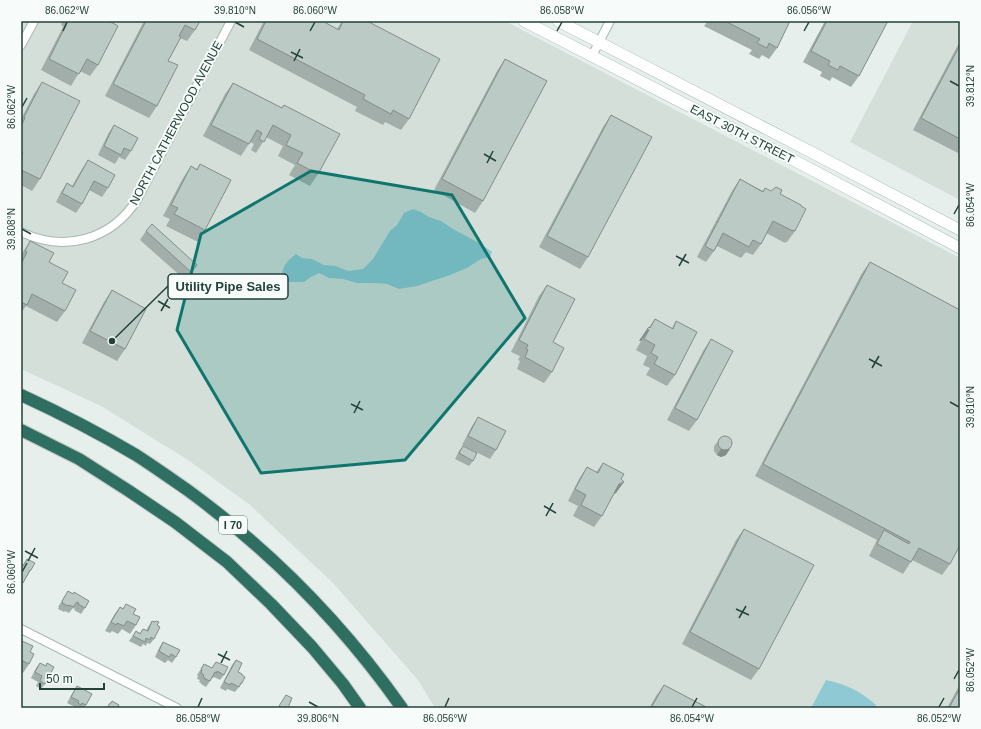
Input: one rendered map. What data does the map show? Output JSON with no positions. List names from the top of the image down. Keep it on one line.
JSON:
{"streets":{"highway":["I 70"],"main road":["EAST 30TH STREET"],"street":["NORTH CATHERWOOD AVENUE"]},"places":["Utility Pipe Sales"],"scale_bar":"50 m","coordinates":["86.062°W","39.810°N","86.060°W","86.058°W","86.056°W","39.812°N","86.054°W","39.808°N","86.052°W","39.806°N"]}
